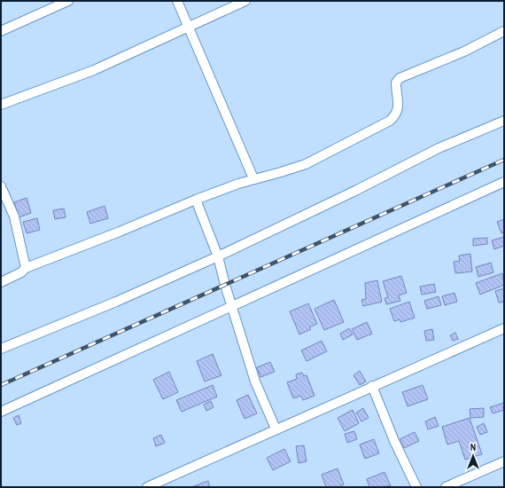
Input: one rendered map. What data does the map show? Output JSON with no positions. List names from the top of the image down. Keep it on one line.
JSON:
{"north":"top"}
